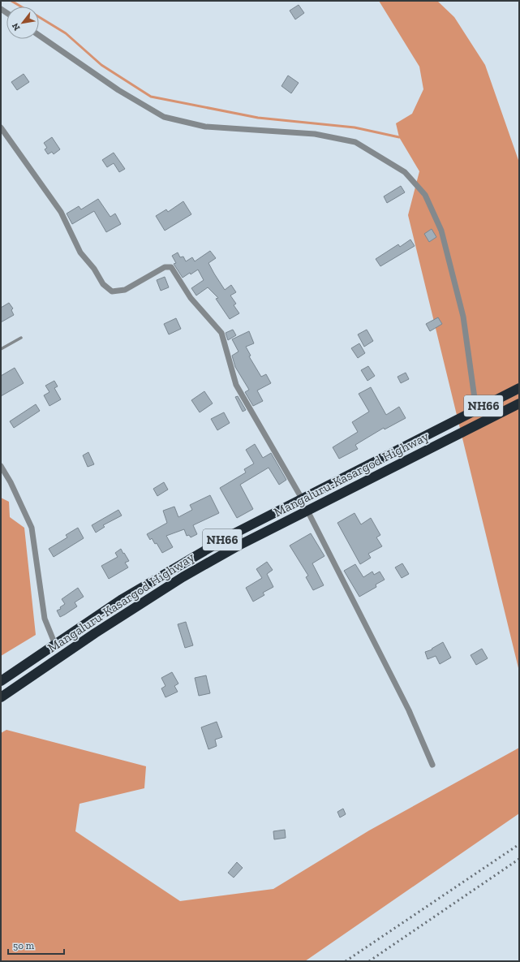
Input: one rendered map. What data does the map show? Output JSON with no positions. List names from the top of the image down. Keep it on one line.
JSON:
{"streets":{"highway":["NH66","Mangaluru-Kasargod Highway"]},"scale_bar":"50 m","north":"bottom left"}
